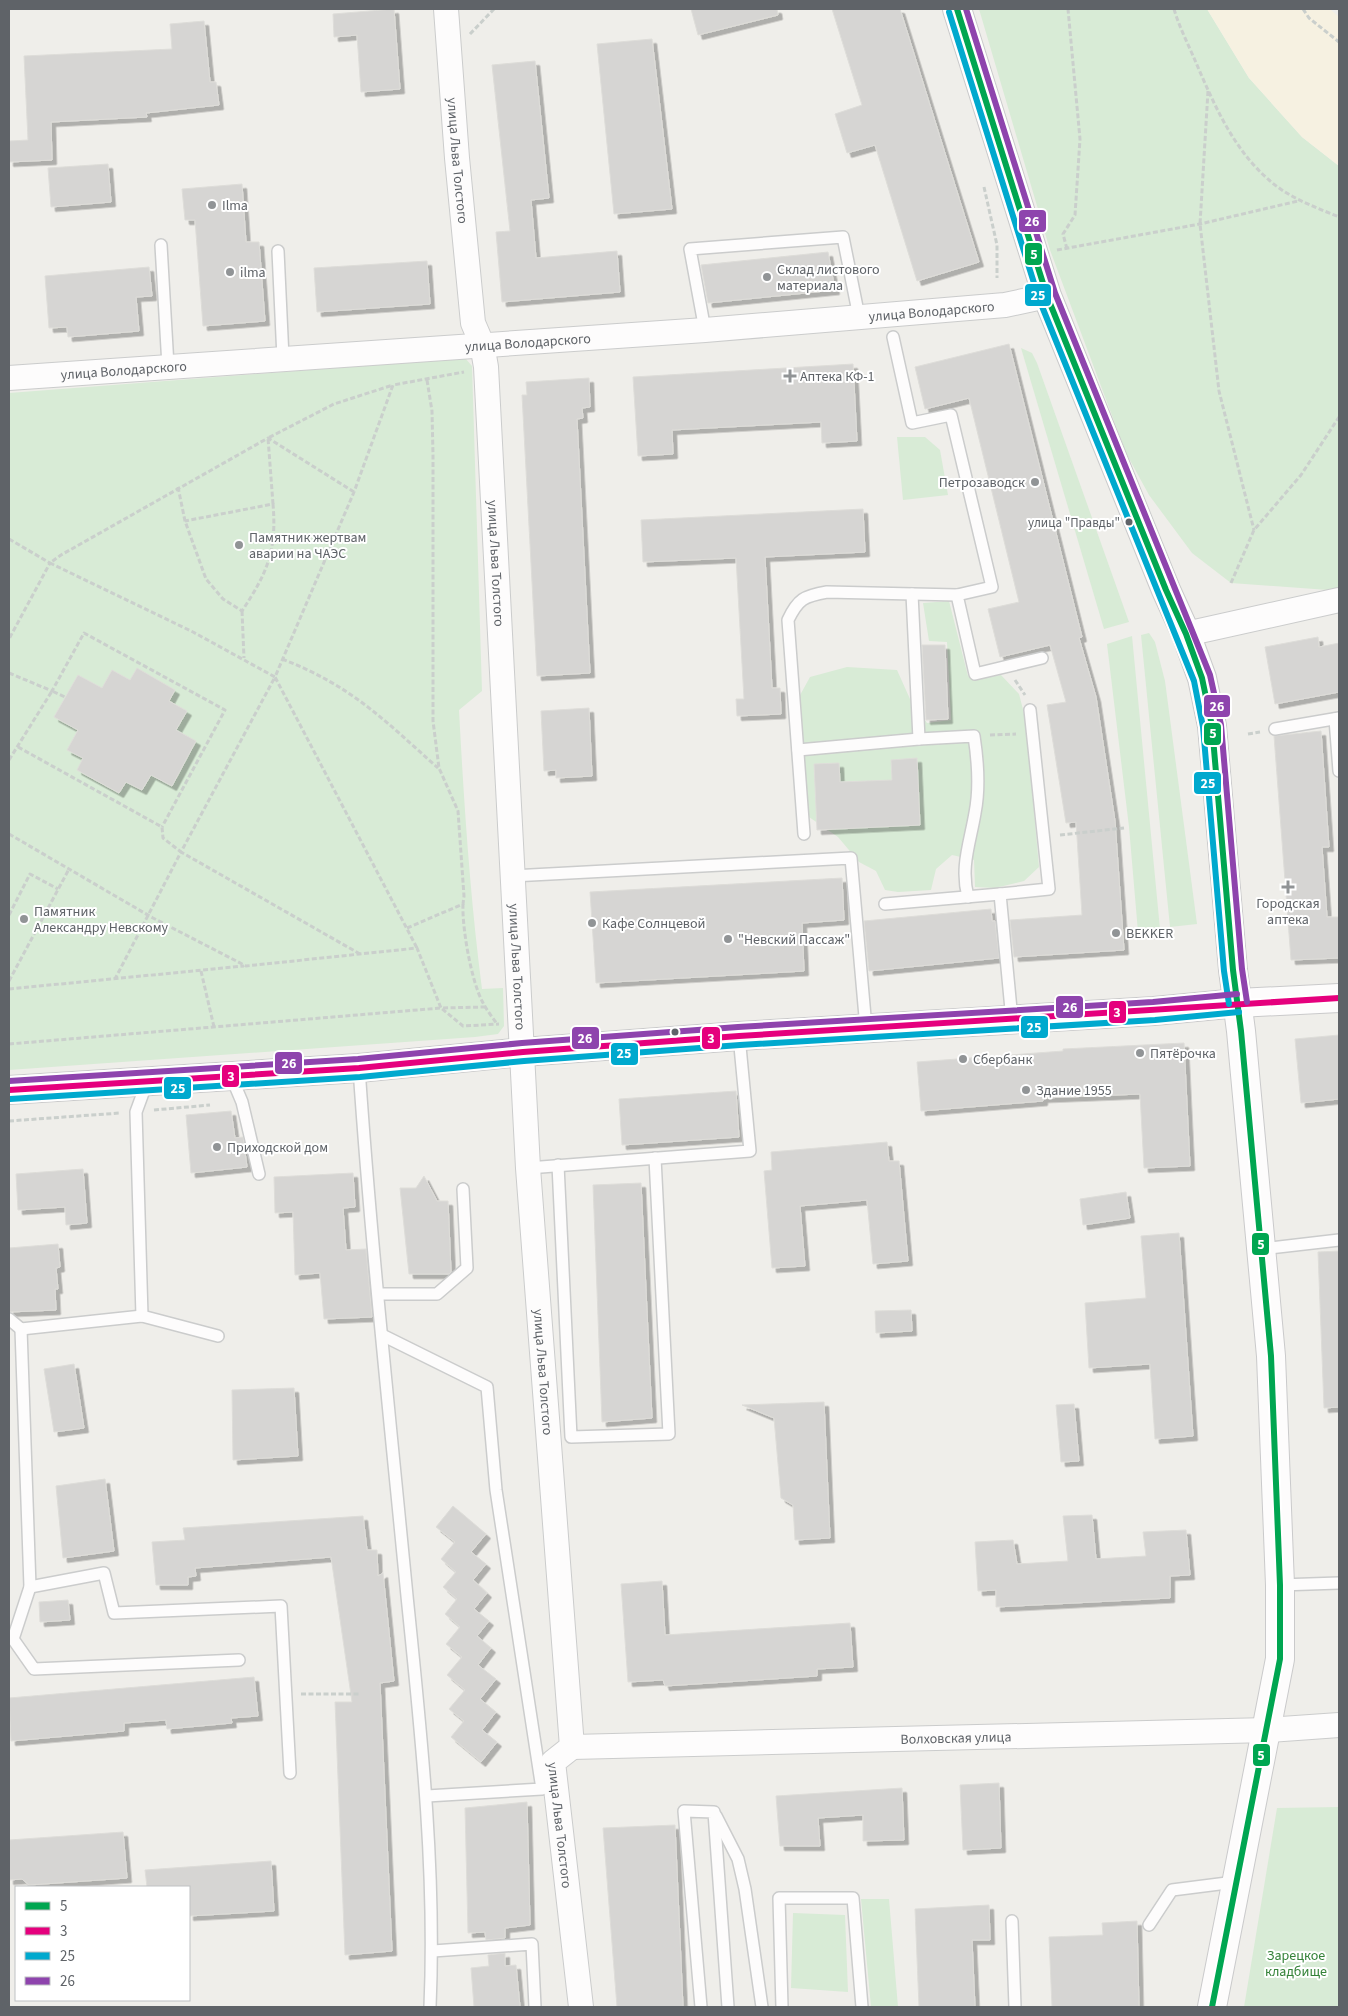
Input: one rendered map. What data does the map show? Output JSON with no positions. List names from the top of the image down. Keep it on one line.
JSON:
{"streets":{"street":["улица Льва Толстого","улица Володарского","Волховская улица"]},"crossings":[["улица Льва Толстого","улица Володарского"],["улица Льва Толстого","Волховская улица"]],"parks":["Зарецкое кладбище"],"places":{"other":["Ilma","ilma","Склад листового материала","Петрозаводск","улица \"Правды\"","Памятник жертвам аварии на ЧАЭС","Памятник Александру Невскому","Кафе Солнцевой","BEKKER","\"Невский Пассаж\"","Пятёрочка","Сбербанк","Здание 1955","Приходской дом"],"health":["Аптека КФ-1","Городская аптека"]},"lines":["transit line 5","transit line 26","transit line 25","transit line 3"],"legend":["5","3","25","26"]}
